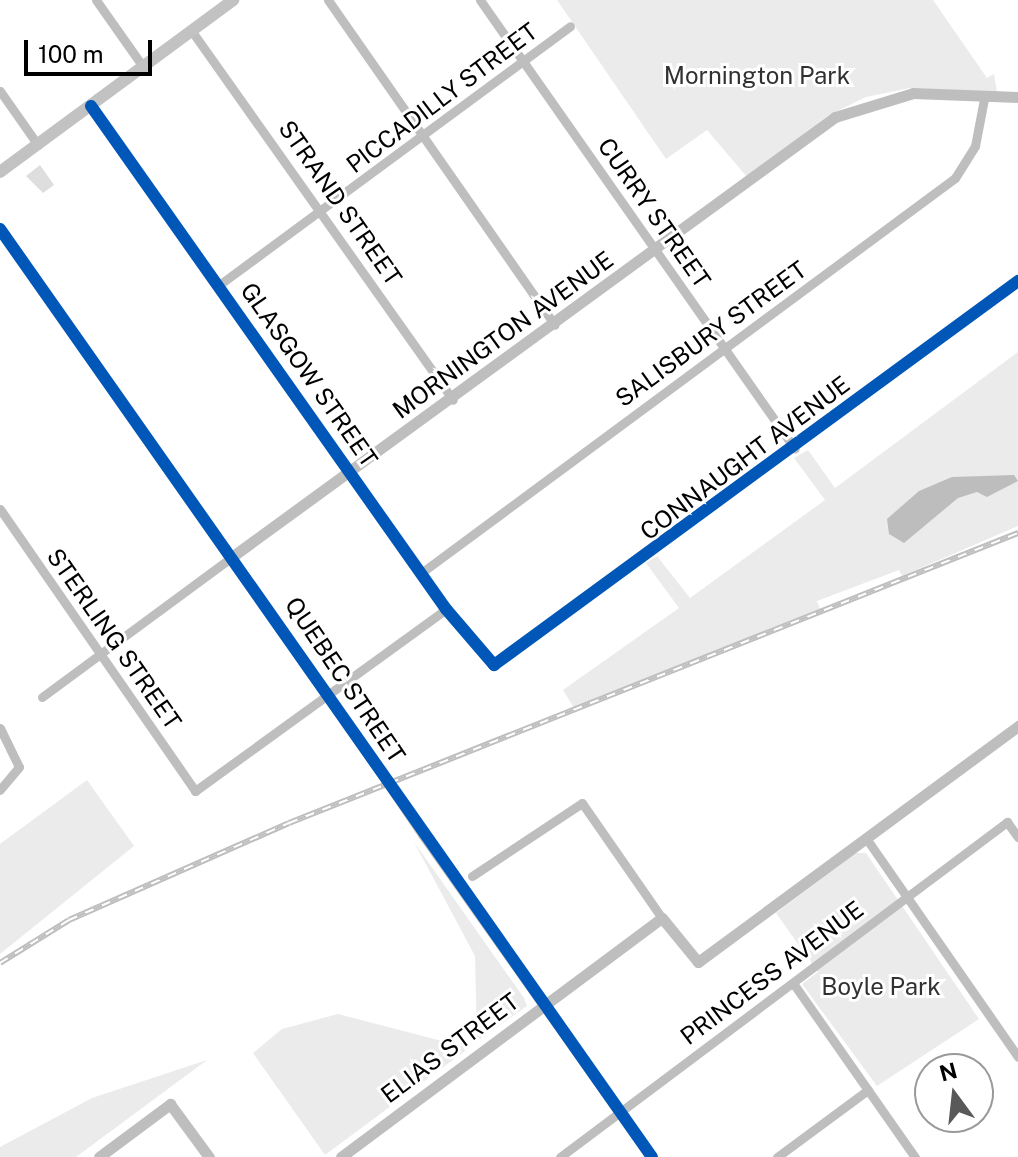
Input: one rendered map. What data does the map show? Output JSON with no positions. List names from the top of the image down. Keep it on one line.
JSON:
{"streets":{"street":["PICCADILLY STREET","STRAND STREET","CURRY STREET","SALISBURY STREET","MORNINGTON AVENUE","GLASGOW STREET","CONNAUGHT AVENUE","STERLING STREET","QUEBEC STREET","PRINCESS AVENUE","ELIAS STREET"]},"crossings":[["PICCADILLY STREET","STRAND STREET"],["PICCADILLY STREET","CURRY STREET"],["PICCADILLY STREET","GLASGOW STREET"],["STRAND STREET","MORNINGTON AVENUE"],["CURRY STREET","SALISBURY STREET"],["CURRY STREET","MORNINGTON AVENUE"],["CURRY STREET","CONNAUGHT AVENUE"],["SALISBURY STREET","MORNINGTON AVENUE"],["SALISBURY STREET","GLASGOW STREET"],["MORNINGTON AVENUE","GLASGOW STREET"],["MORNINGTON AVENUE","STERLING STREET"],["MORNINGTON AVENUE","QUEBEC STREET"],["GLASGOW STREET","CONNAUGHT AVENUE"],["STERLING STREET","QUEBEC STREET"],["QUEBEC STREET","PRINCESS AVENUE"],["QUEBEC STREET","ELIAS STREET"]],"parks":["Mornington Park","Boyle Park"],"scale_bar":"100 m","north":"top"}
